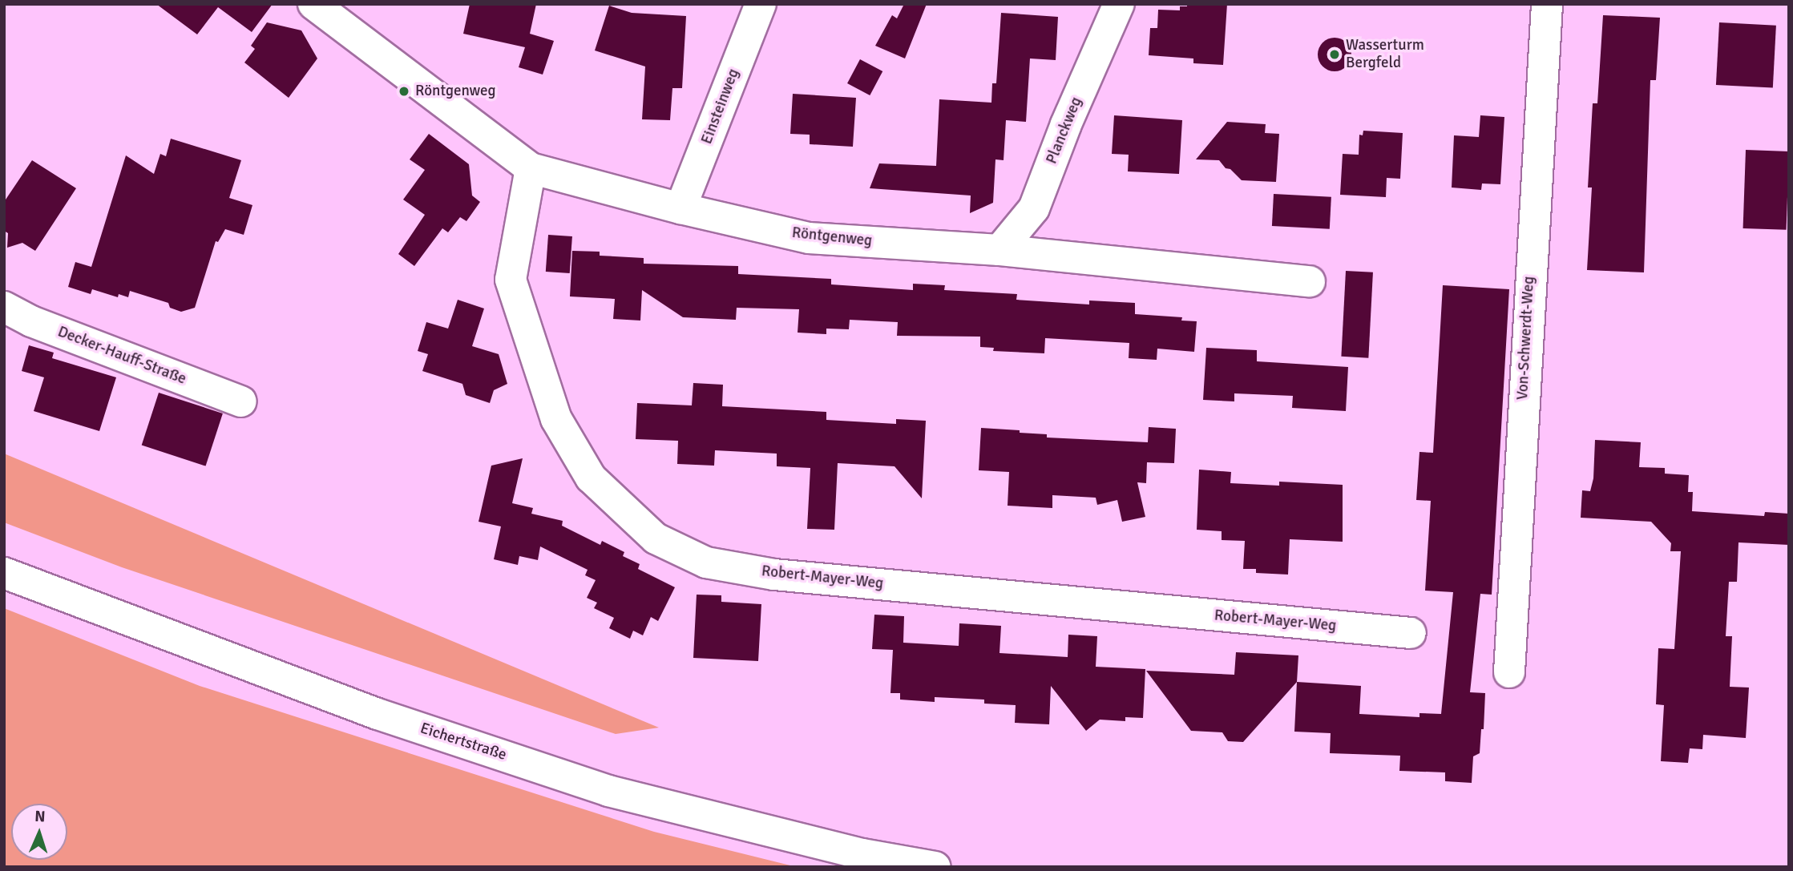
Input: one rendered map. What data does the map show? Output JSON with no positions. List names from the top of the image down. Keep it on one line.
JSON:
{"streets":{"street":["Einsteinweg","Planckweg","Röntgenweg","Von-Schwerdt-Weg","Decker-Hauff-Straße","Robert-Mayer-Weg","Eichertstraße"]},"crossings":[["Einsteinweg","Röntgenweg"],["Planckweg","Röntgenweg"],["Röntgenweg","Robert-Mayer-Weg"]],"places":["Wasserturm Bergfeld","Röntgenweg"],"north":"top"}
